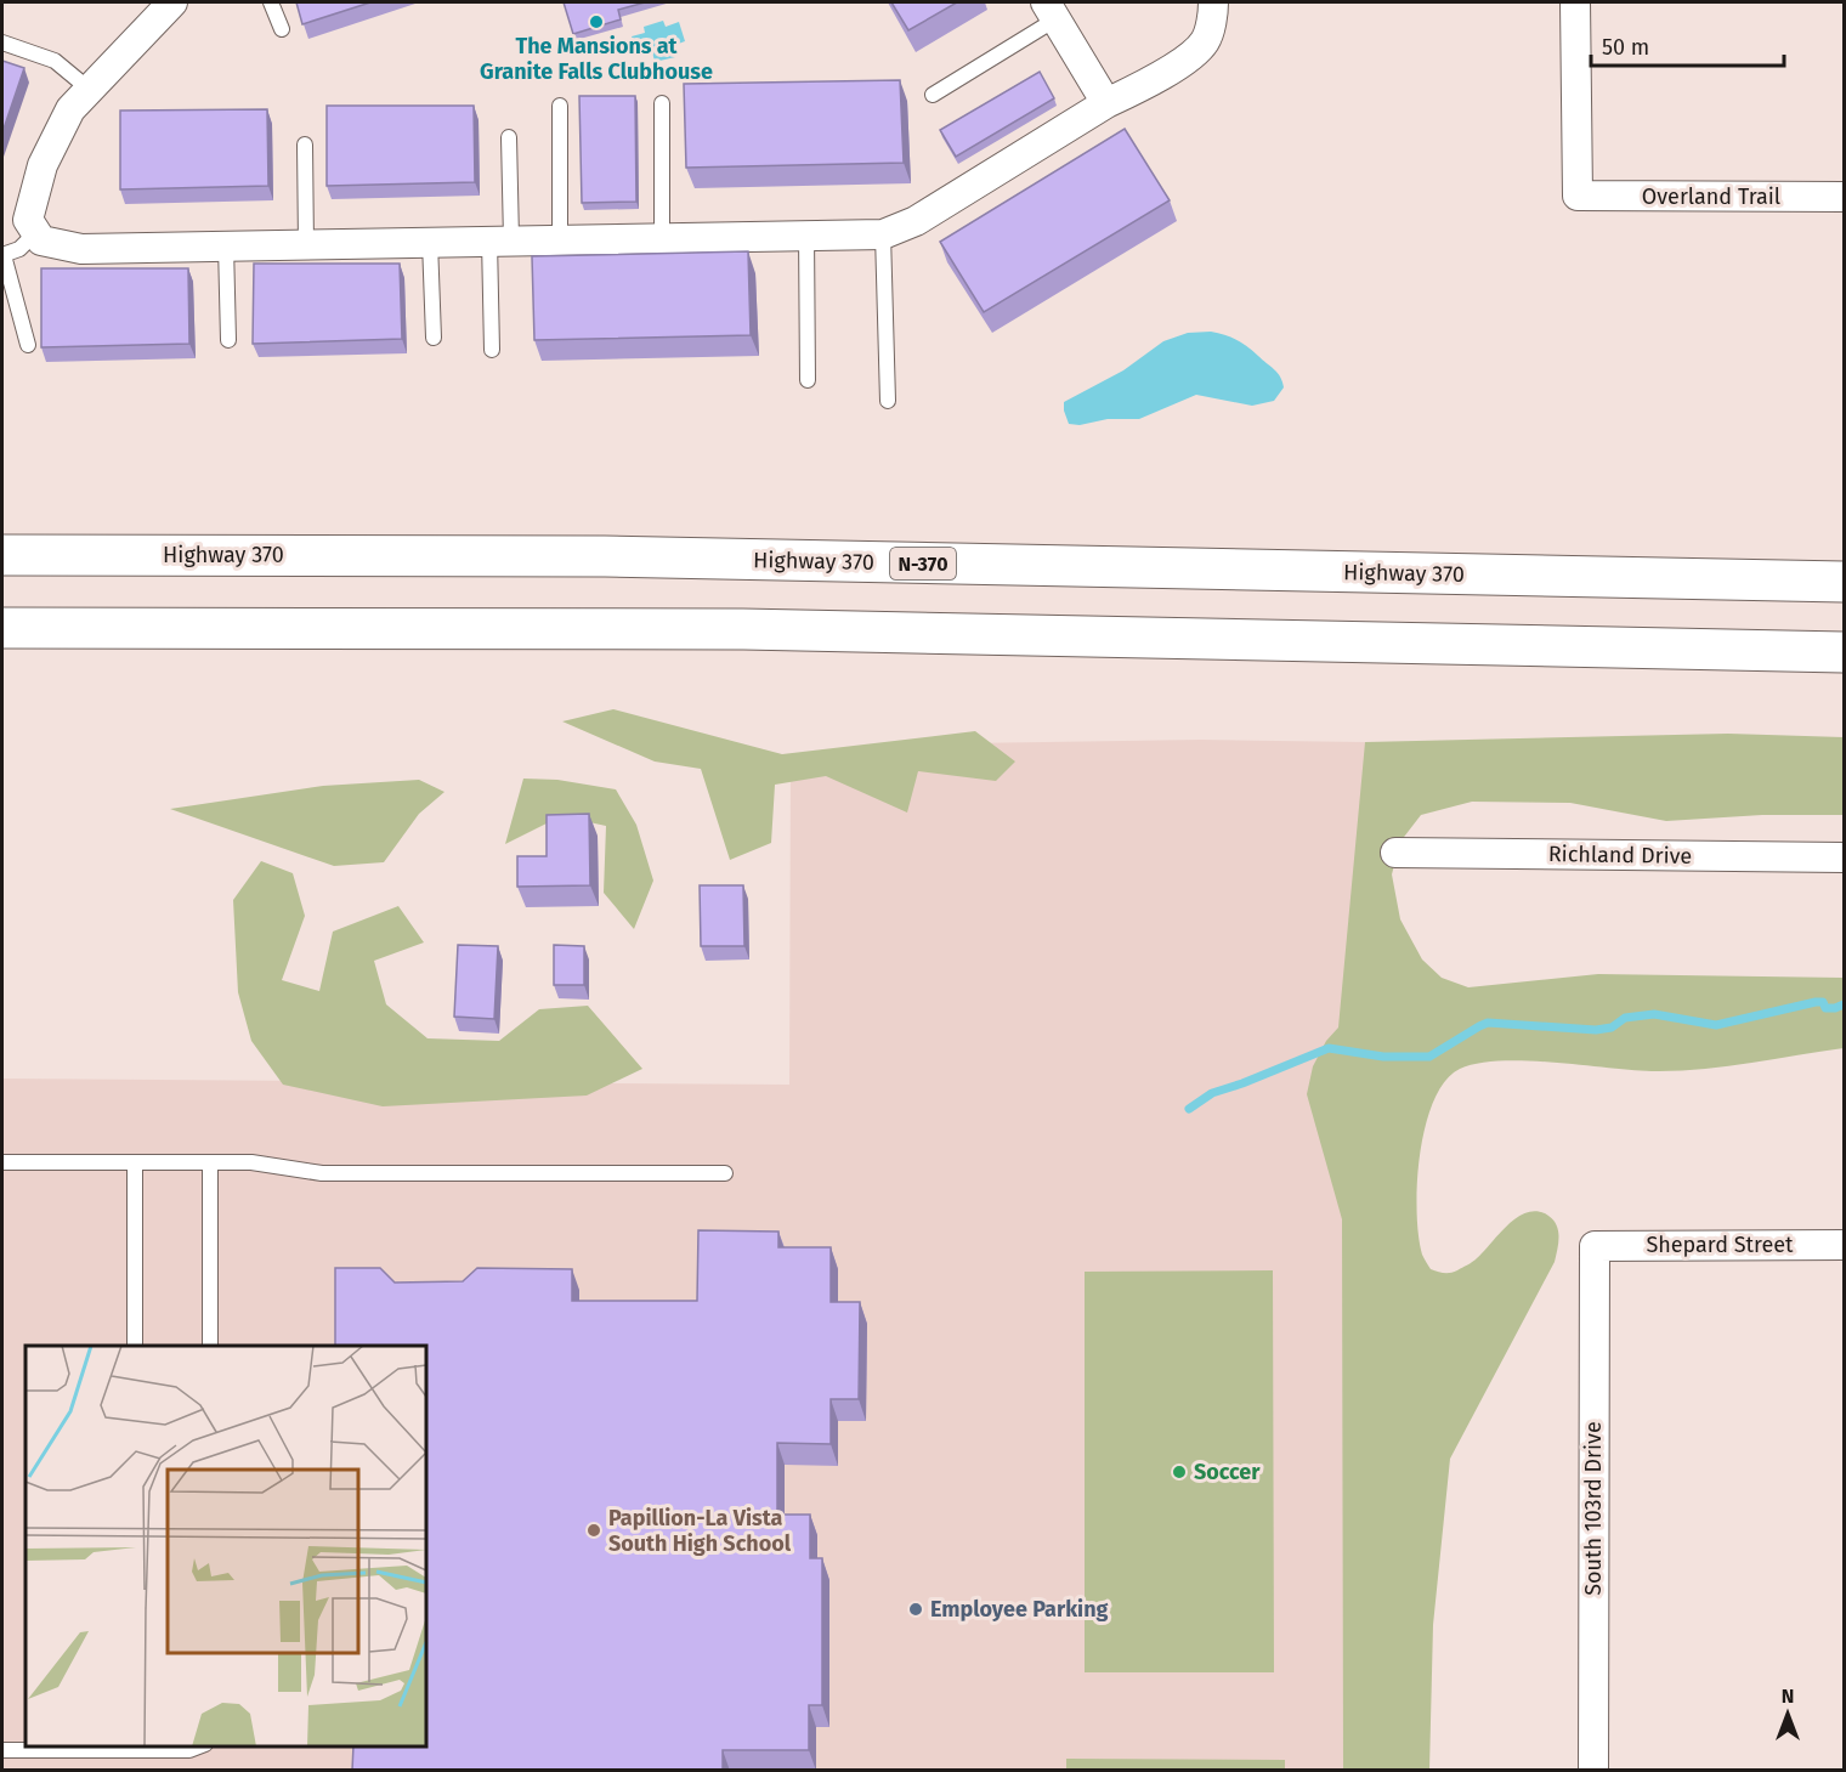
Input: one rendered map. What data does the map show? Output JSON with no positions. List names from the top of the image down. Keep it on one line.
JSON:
{"streets":{"highway":["Highway 370","N-370"],"street":["Overland Trail","Richland Drive","Shepard Street","South 103rd Drive"]},"crossings":[["Shepard Street","South 103rd Drive"]],"places":["The Mansions at Granite Falls Clubhouse","Soccer","Papillion-La Vista South High School","Employee Parking"],"scale_bar":"50 m","north":"top"}
